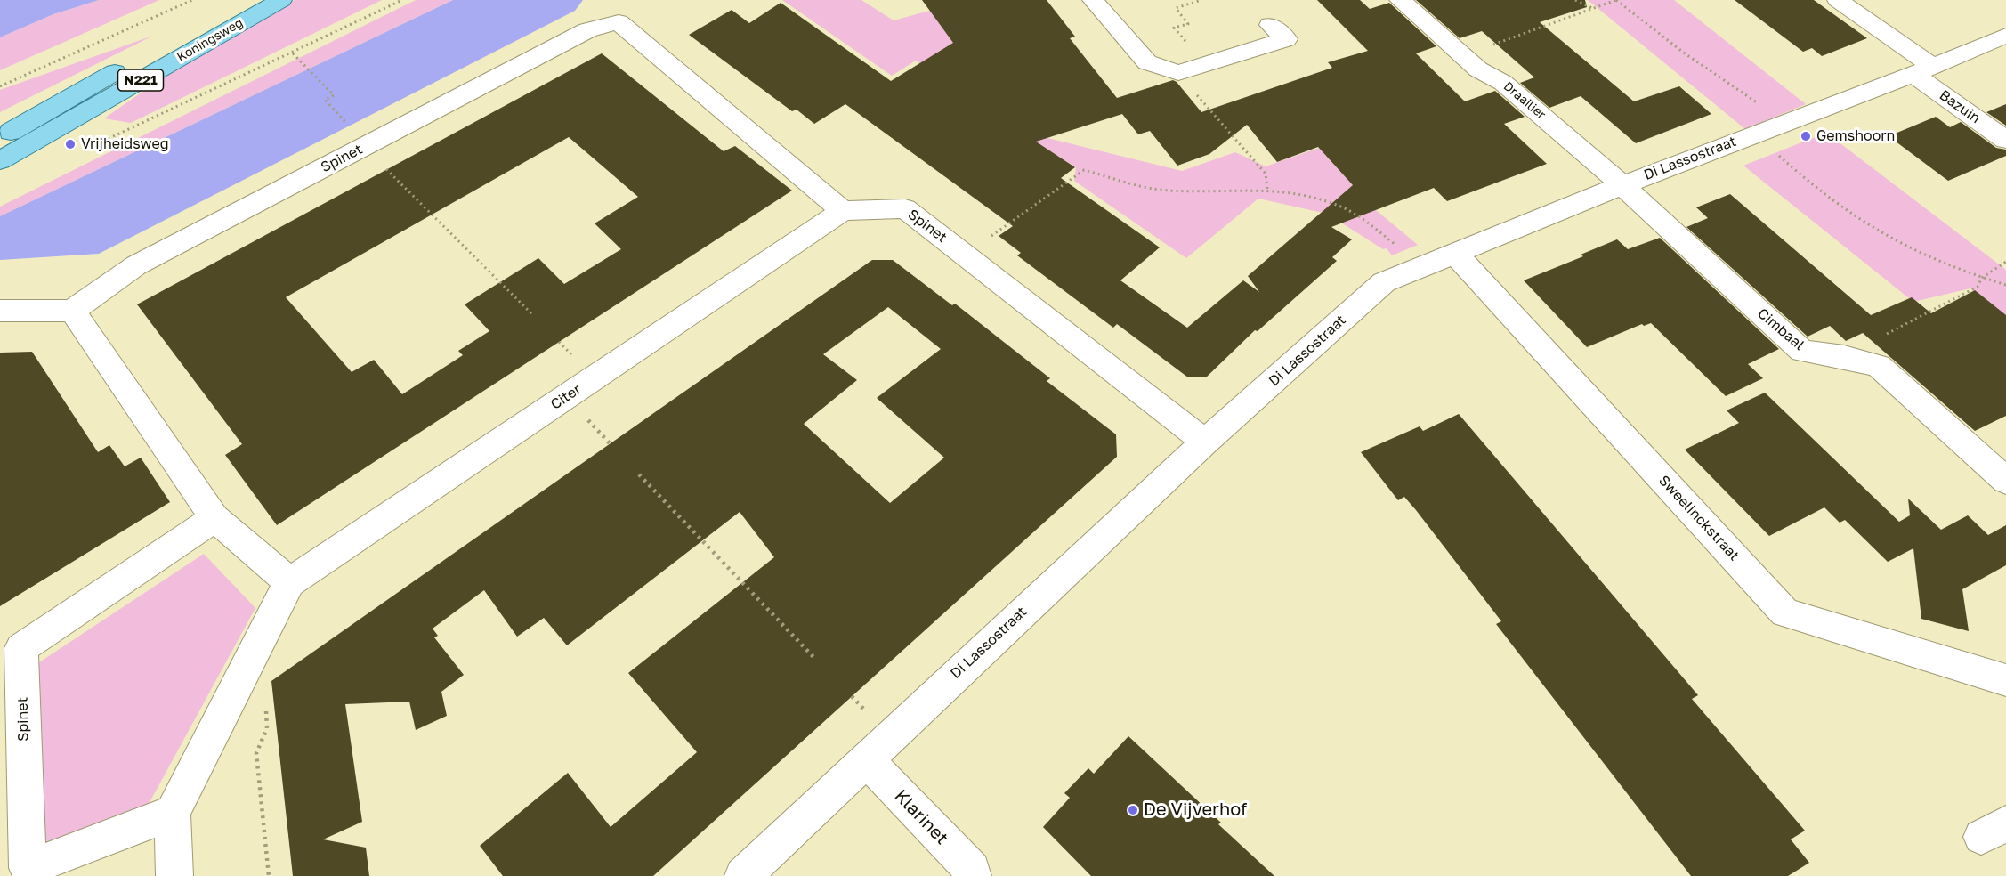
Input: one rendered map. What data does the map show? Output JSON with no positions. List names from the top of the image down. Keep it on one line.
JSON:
{"streets":{"main road":["Koningsweg","N221"],"street":["Draailier","Bazuin","Spinet","Di Lassostraat","Cimbaal","Citer","Sweelinckstraat","Klarinet"]},"crossings":[["Draailier","Di Lassostraat"],["Draailier","Cimbaal"],["Bazuin","Di Lassostraat"],["Spinet","Di Lassostraat"],["Spinet","Citer"],["Di Lassostraat","Cimbaal"],["Di Lassostraat","Sweelinckstraat"],["Di Lassostraat","Klarinet"]],"places":["Gemshoorn","Vrijheidsweg","De Vijverhof"]}
